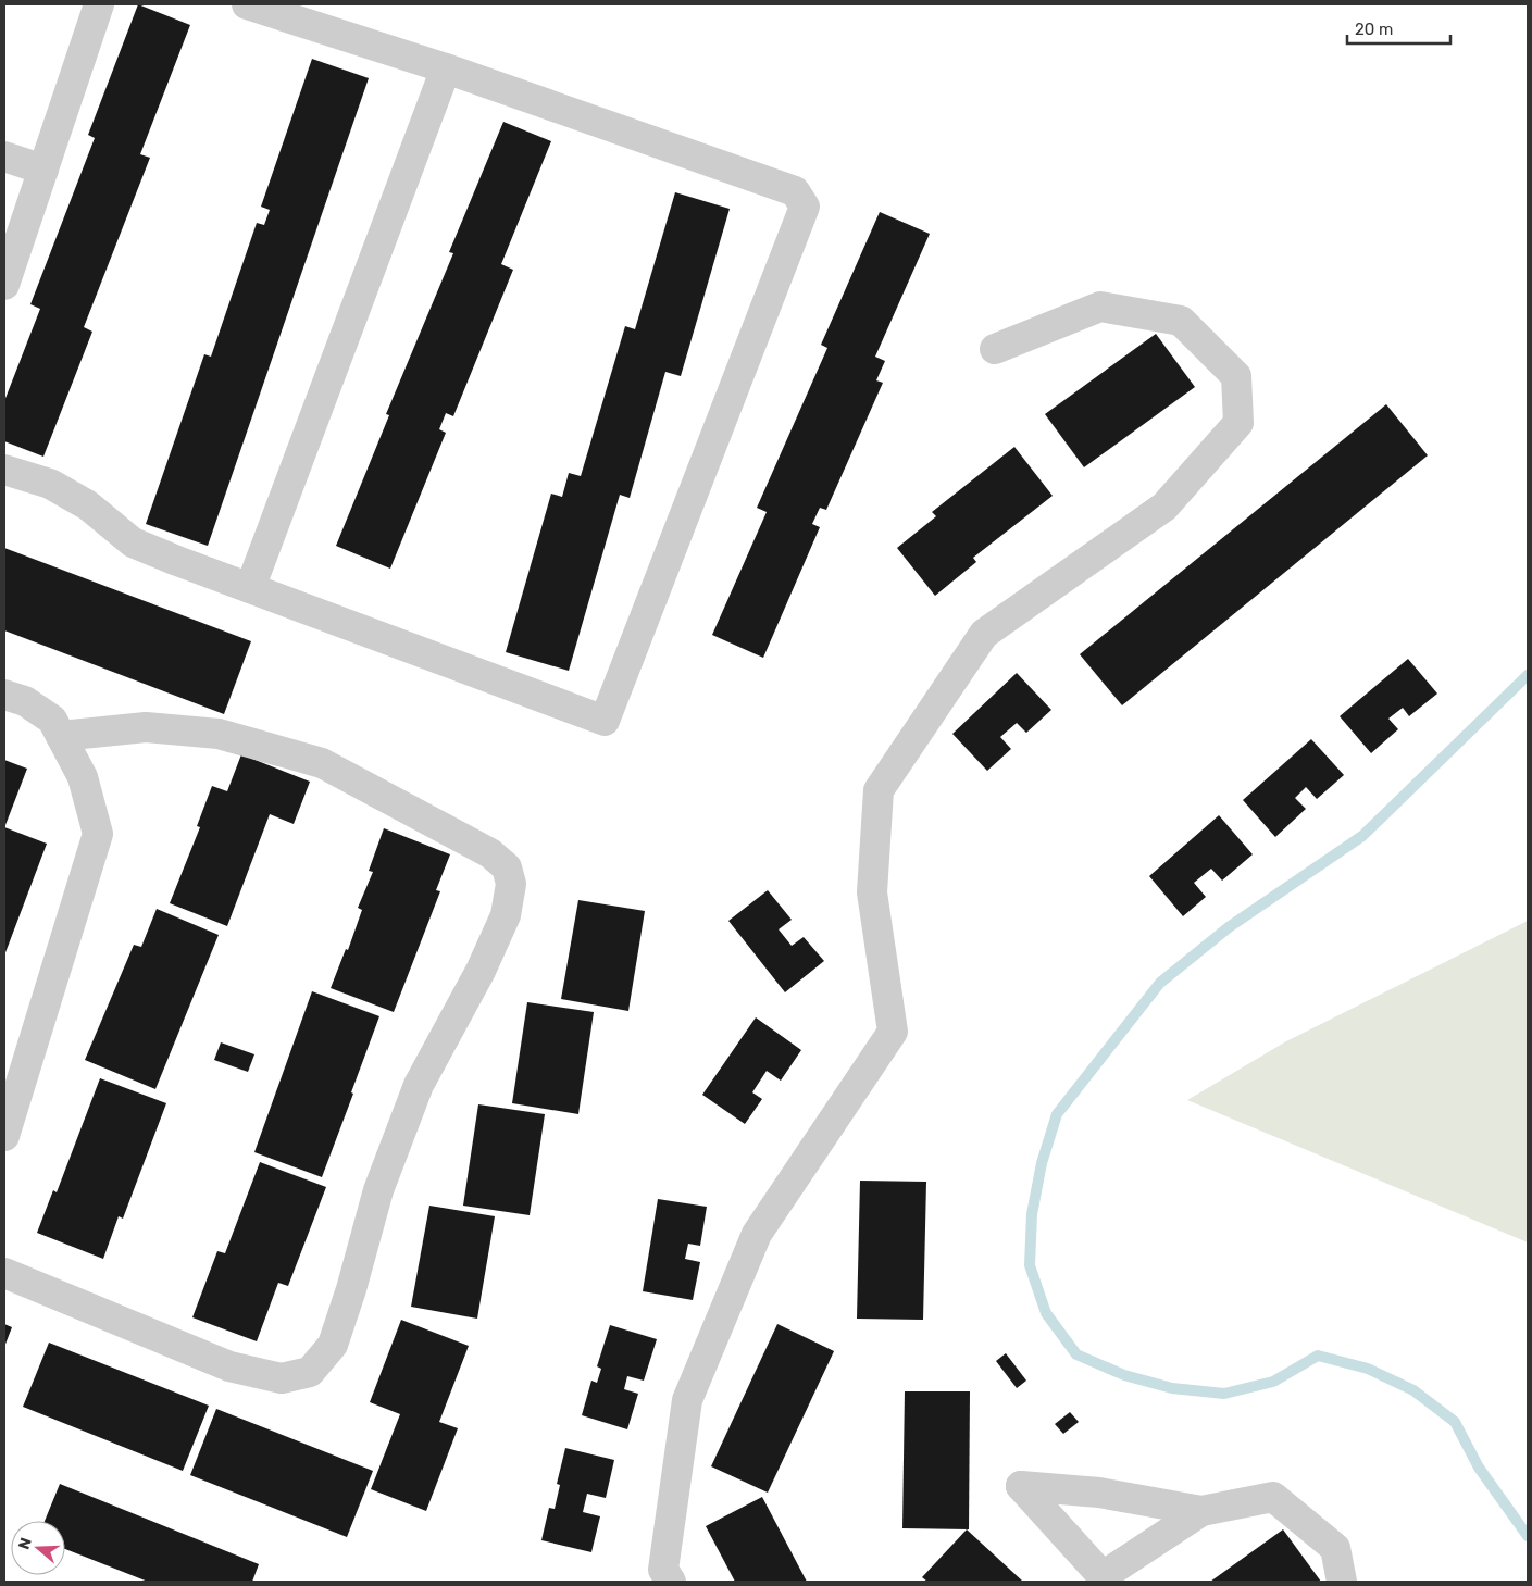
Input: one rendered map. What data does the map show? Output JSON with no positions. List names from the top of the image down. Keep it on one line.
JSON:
{"scale_bar":"20 m","north":"left"}
